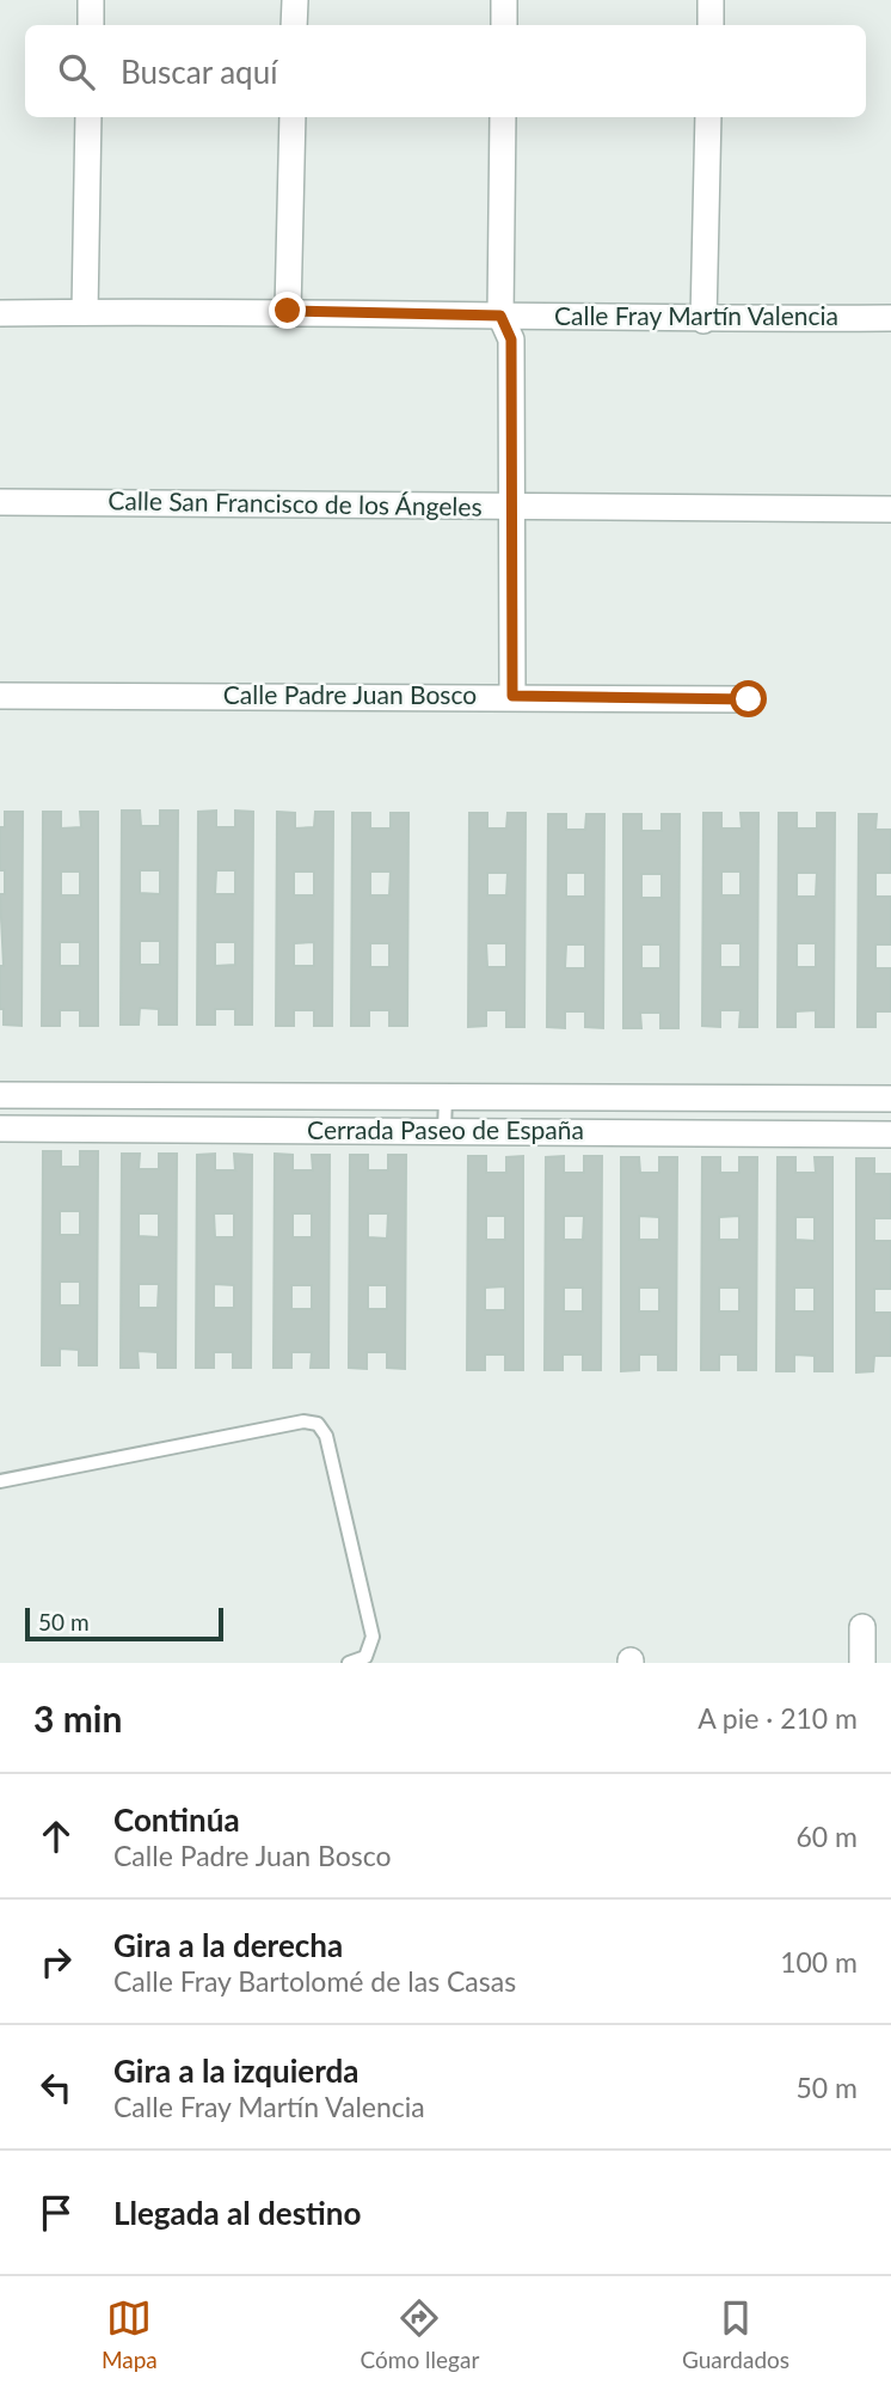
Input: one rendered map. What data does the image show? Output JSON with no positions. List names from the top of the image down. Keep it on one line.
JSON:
{"streets":{"street":["Calle Fray Martín Valencia","Calle San Francisco de los Ángeles","Calle Padre Juan Bosco","Cerrada Paseo de España"]},"scale_bar":"50 m","page":{"search":"Buscar aquí","scale":"50 m","heading":["3 min","A pie · 210 m"],"list":[["Continúa","Calle Padre Juan Bosco","60 m"],["Gira a la derecha","Calle Fray Bartolomé de las Casas","100 m"],["Gira a la izquierda","Calle Fray Martín Valencia","50 m"],"Llegada al destino"],"nav":["Mapa","Cómo llegar","Guardados"]}}
